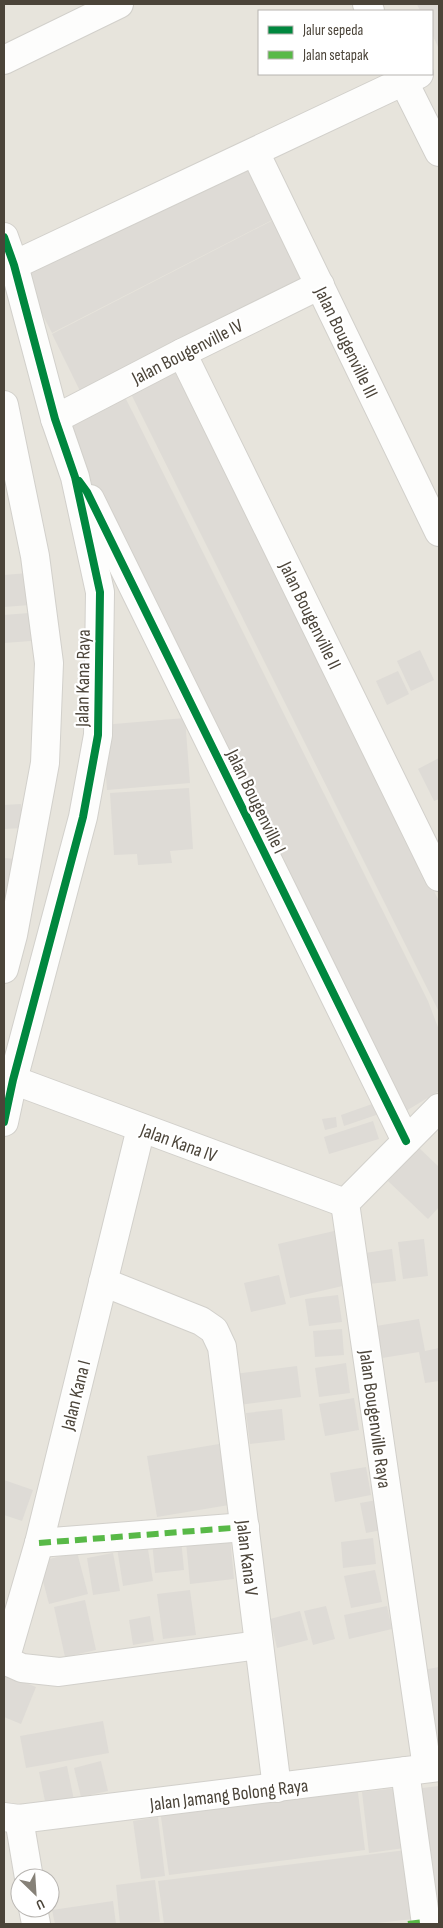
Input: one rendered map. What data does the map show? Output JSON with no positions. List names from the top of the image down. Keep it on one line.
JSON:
{"streets":{"street":["Jalan Bougenville III","Jalan Bougenville IV","Jalan Bougenville II","Jalan Kana Raya","Jalan Bougenville I","Jalan Kana IV","Jalan Kana I","Jalan Bougenville Raya","Jalan Kana V","Jalan Jamang Bolong Raya"]},"crossings":[["Jalan Bougenville III","Jalan Bougenville IV"],["Jalan Bougenville IV","Jalan Bougenville II"],["Jalan Bougenville IV","Jalan Kana Raya"],["Jalan Kana Raya","Jalan Bougenville I"],["Jalan Kana Raya","Jalan Kana IV"],["Jalan Kana IV","Jalan Kana I"],["Jalan Kana IV","Jalan Bougenville Raya"],["Jalan Kana I","Jalan Kana V"],["Jalan Bougenville Raya","Jalan Jamang Bolong Raya"],["Jalan Kana V","Jalan Jamang Bolong Raya"]],"legend":["Jalur sepeda","Jalan setapak"],"north":"bottom right"}
